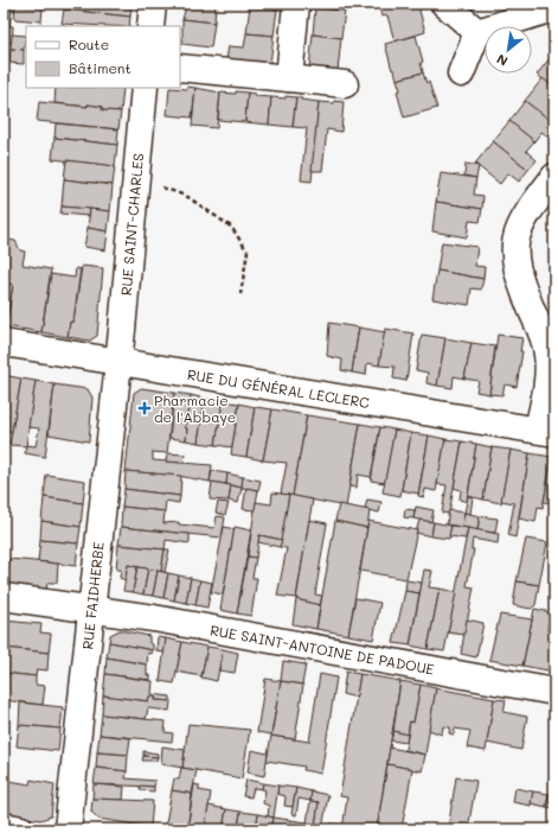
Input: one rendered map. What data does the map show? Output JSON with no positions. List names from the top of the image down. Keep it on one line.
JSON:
{"streets":{"street":["RUE SAINT-CHARLES","RUE DU GÉNÉRAL LECLERC","RUE FAIDHERBE","RUE SAINT-ANTOINE DE PADOUE"]},"crossings":[["RUE SAINT-CHARLES","RUE DU GÉNÉRAL LECLERC"],["RUE SAINT-CHARLES","RUE FAIDHERBE"],["RUE DU GÉNÉRAL LECLERC","RUE FAIDHERBE"],["RUE FAIDHERBE","RUE SAINT-ANTOINE DE PADOUE"]],"places":{"health":["Pharmacie de l'Abbaye"]},"legend":["Route","Bâtiment"],"north":"bottom left"}
